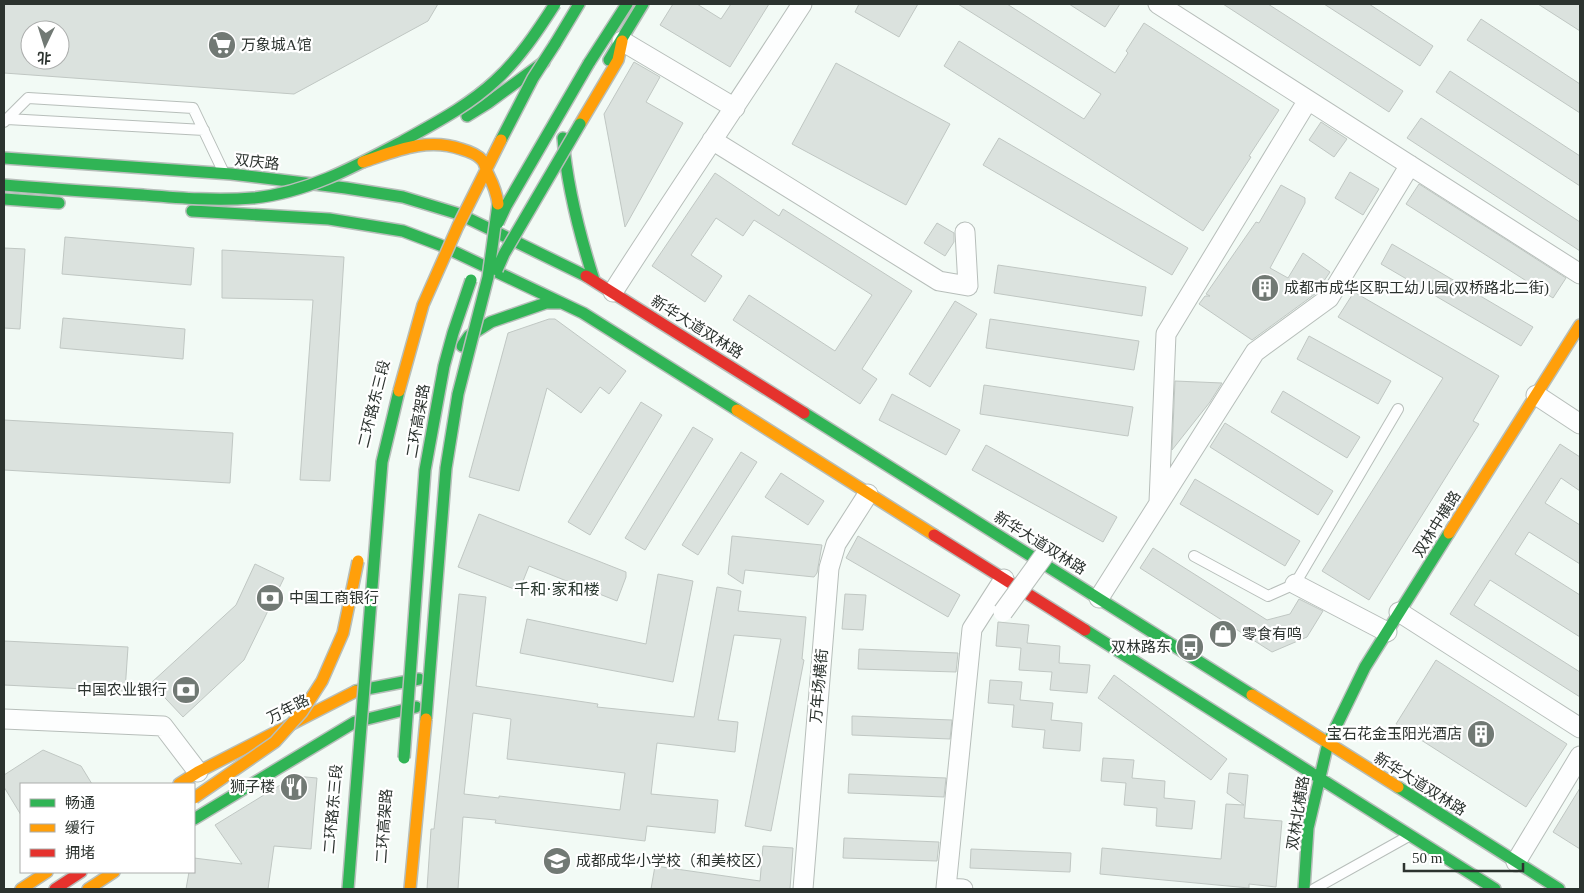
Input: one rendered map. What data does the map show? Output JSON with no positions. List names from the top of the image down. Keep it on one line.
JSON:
{"streets":{"main road":["双庆路","新华大道双林路","二环路东三段","二环高架路","双林中横路","万年路","双林北横路"],"street":["万年场横街"]},"crossings":[["双庆路","新华大道双林路"],["双庆路","二环路东三段"],["新华大道双林路","双林中横路"],["新华大道双林路","双林北横路"],["二环路东三段","万年路"],["双林中横路","双林北横路"]],"districts":["千和·家和楼"],"places":{"supermarket":["万象城A馆"],"building":["成都市成华区职工幼儿园(双桥路北二街)","宝石花金玉阳光酒店"],"bank":["中国工商银行","中国农业银行"],"shop":["零食有鸣"],"bus stop":["双林路东"],"restaurant":["狮子楼"],"school or university":["成都成华小学校（和美校区）"]},"legend":["畅通","缓行","拥堵"],"scale_bar":"50 m","north":"bottom"}
